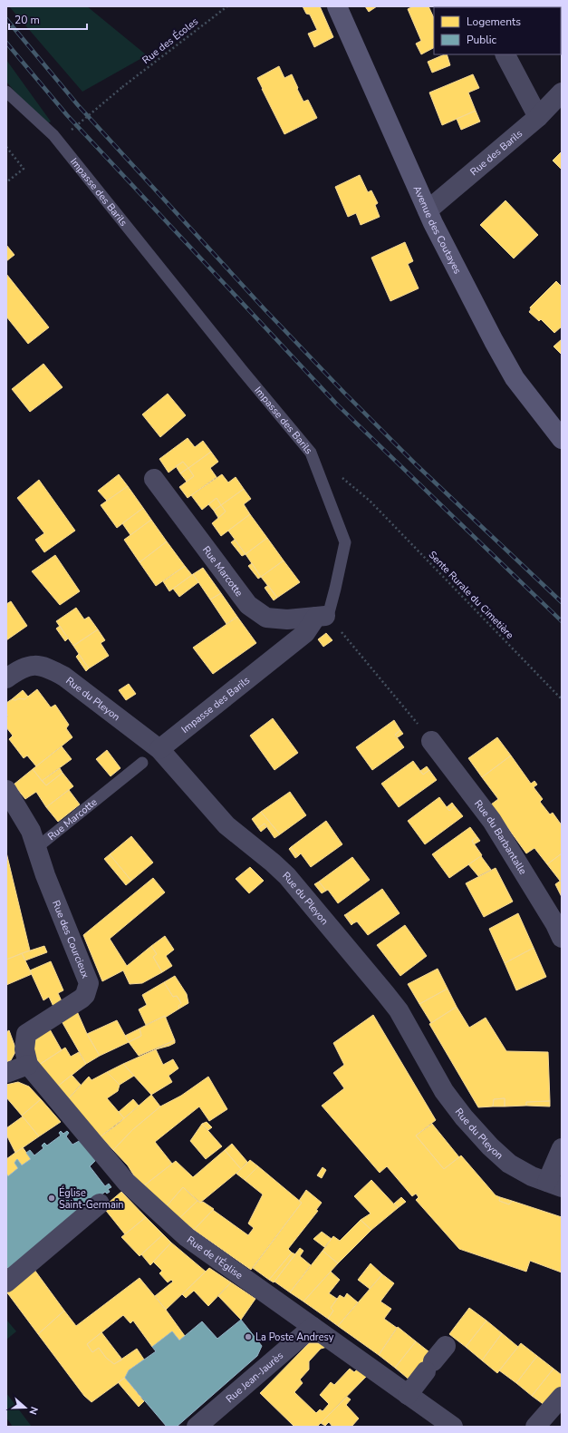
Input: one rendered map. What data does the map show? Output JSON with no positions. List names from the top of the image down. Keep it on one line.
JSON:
{"streets":{"street":["Rue des Barils","Impasse des Barils","Avenue des Coutayes","Rue Marcotte","Rue du Pleyon","Rue du Barbantalle","Rue des Courcieux","Rue de l'Église","Rue Jean-Jaurès"],"path":["Rue des Écoles","Sente Rurale du Cimetière"]},"crossings":[["Rue des Barils","Avenue des Coutayes"],["Impasse des Barils","Rue Marcotte"],["Impasse des Barils","Rue du Pleyon"],["Rue Marcotte","Rue des Courcieux"],["Rue des Courcieux","Rue de l'Église"],["Rue de l'Église","Rue Jean-Jaurès"]],"places":["Église Saint-Germain","La Poste Andresy"],"legend":["Logements","Public"],"scale_bar":"20 m","north":"right"}
